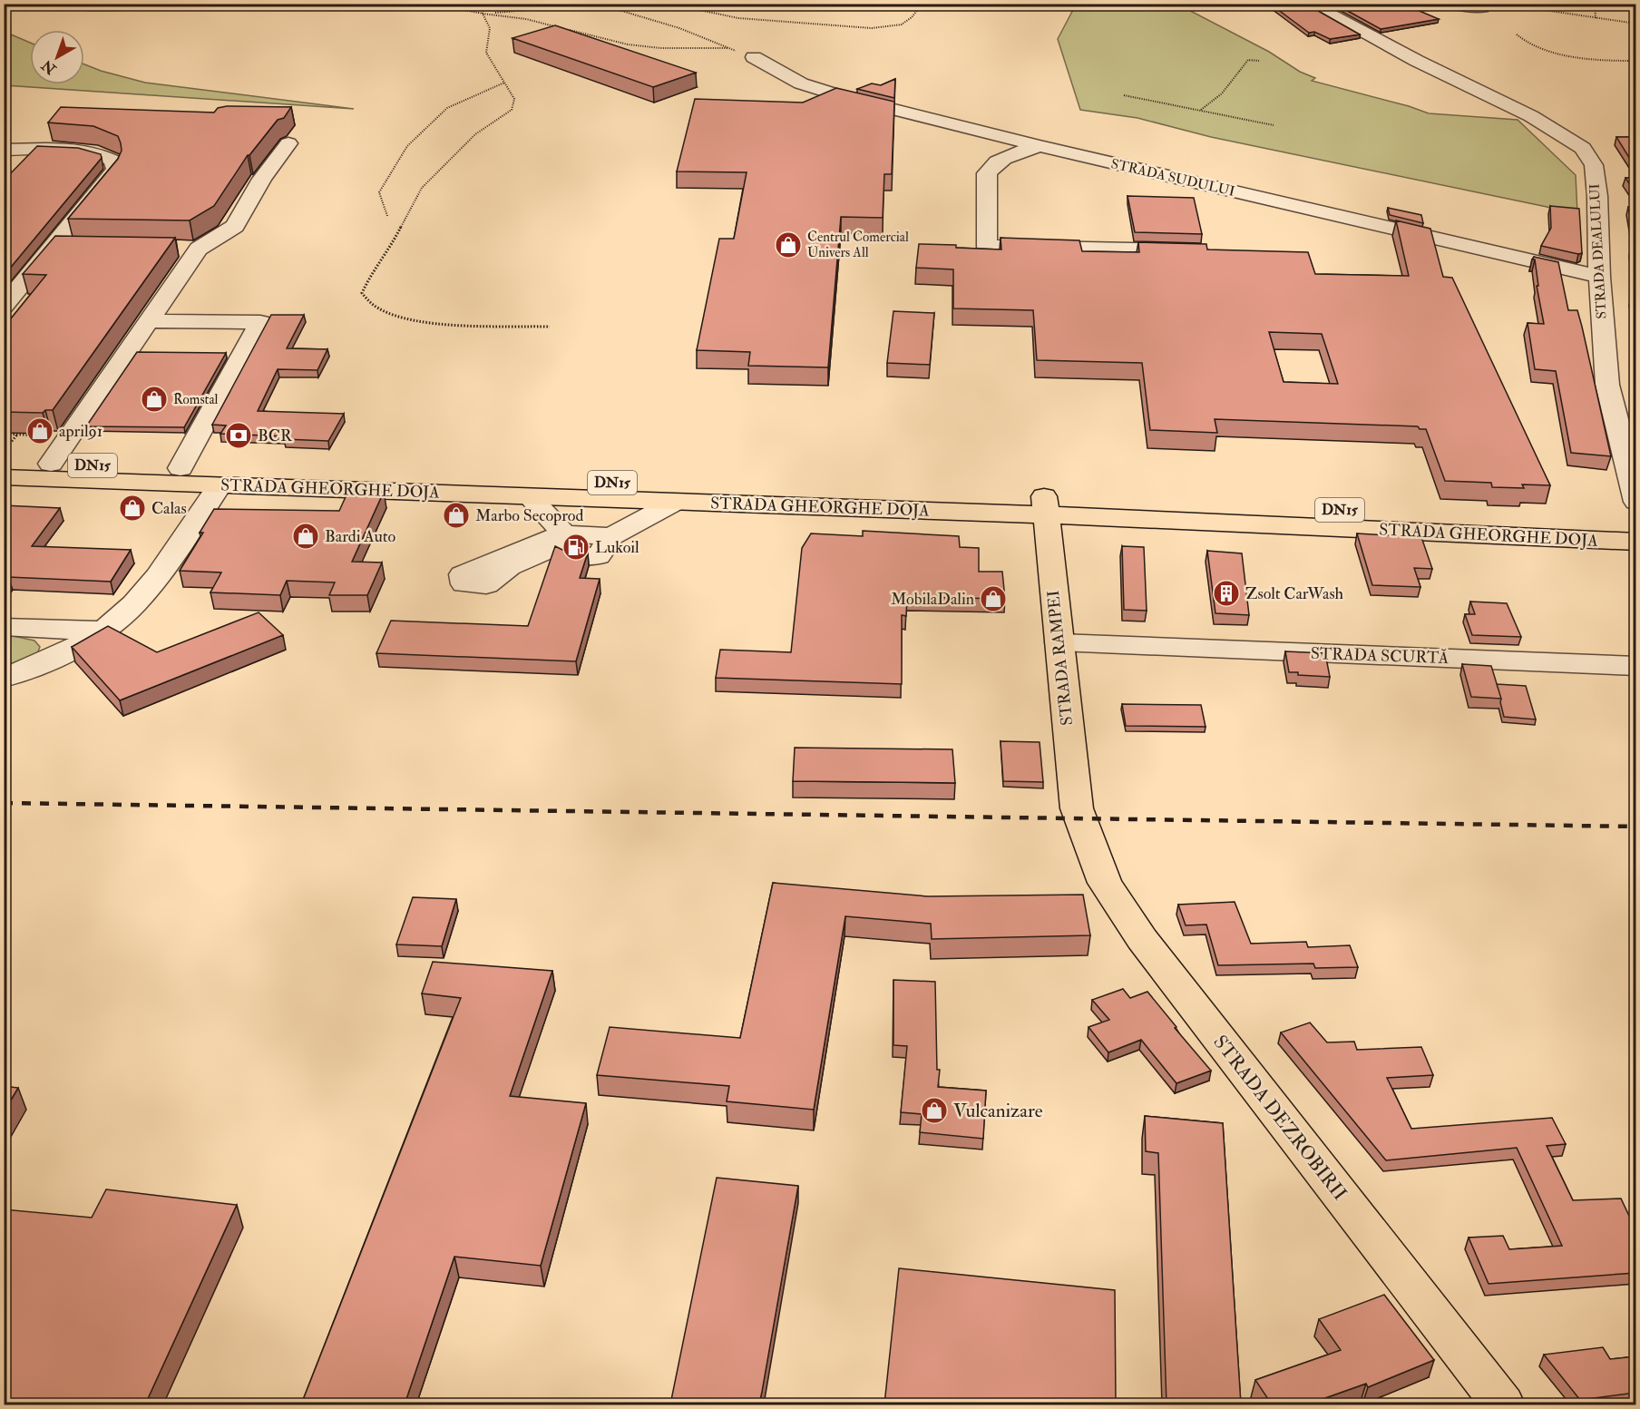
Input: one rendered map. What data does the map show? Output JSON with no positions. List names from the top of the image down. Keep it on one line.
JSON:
{"streets":{"main road":["DN15","STRADA GHEORGHE DOJA","STRADA RAMPEI","STRADA DEZROBIRII"],"street":["STRADA SUDULUI","STRADA DEALULUI","STRADA SCURTĂ"]},"crossings":[["STRADA SUDULUI","STRADA DEALULUI"],["STRADA GHEORGHE DOJA","STRADA RAMPEI"],["STRADA SCURTĂ","STRADA RAMPEI"],["STRADA RAMPEI","STRADA DEZROBIRII"]],"places":{"shop":["Centrul Comercial Univers All","Romstal","april91","Calas","Marbo Secoprod","Bardi Auto","MobilaDalin","Vulcanizare"],"bank":["BCR"],"fuel station":["Lukoil"],"building":["Zsolt CarWash"]},"north":"bottom left"}
